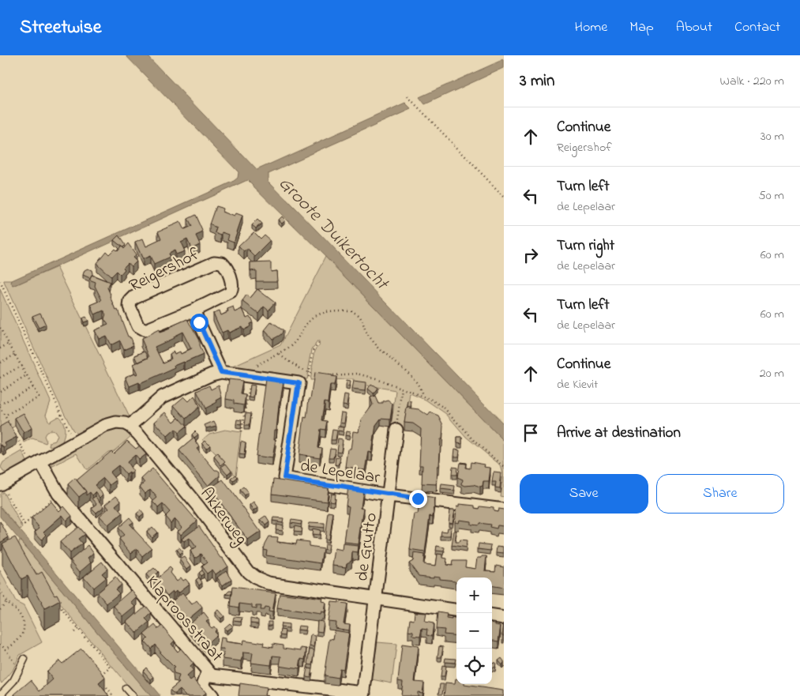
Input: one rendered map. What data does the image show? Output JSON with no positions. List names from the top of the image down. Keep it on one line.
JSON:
{"streets":{"street":["Reigershof","de Lepelaar","Akkerweg","de Grutto","Klaproosstraat"]},"crossings":[["de Lepelaar","Akkerweg"],["de Lepelaar","de Grutto"],["Akkerweg","de Grutto"],["de Grutto","Klaproosstraat"]],"water":["Groote Duikertocht"],"page":{"header":"Streetwise","nav":["Home","Map","About","Contact"],"heading":["3 min","Walk · 220 m"],"list":[["Continue","Reigershof","30 m"],["Turn left","de Lepelaar","50 m"],["Turn right","de Lepelaar","60 m"],["Turn left","de Lepelaar","60 m"],["Continue","de Kievit","20 m"],"Arrive at destination"],"buttons":["Save","Share"],"map_buttons":["+","−"]}}
